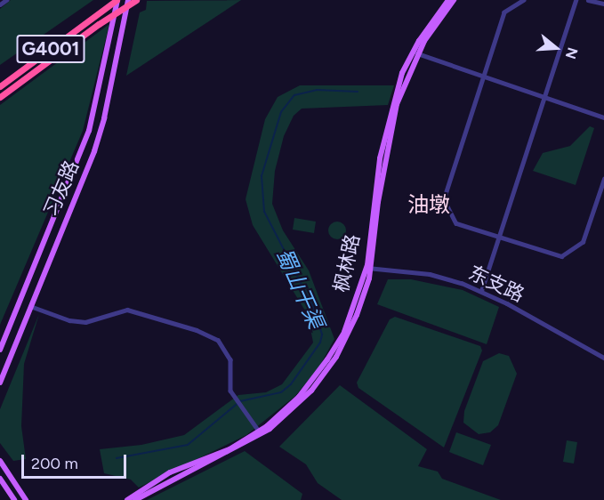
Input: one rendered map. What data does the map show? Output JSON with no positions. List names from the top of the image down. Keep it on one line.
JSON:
{"streets":{"highway":["G4001"],"main road":["习友路","枫林路"],"street":["东支路"]},"crossings":[["G4001","习友路"],["枫林路","东支路"]],"districts":["油墩"],"water":["蜀山干渠"],"scale_bar":"200 m","north":"right"}
